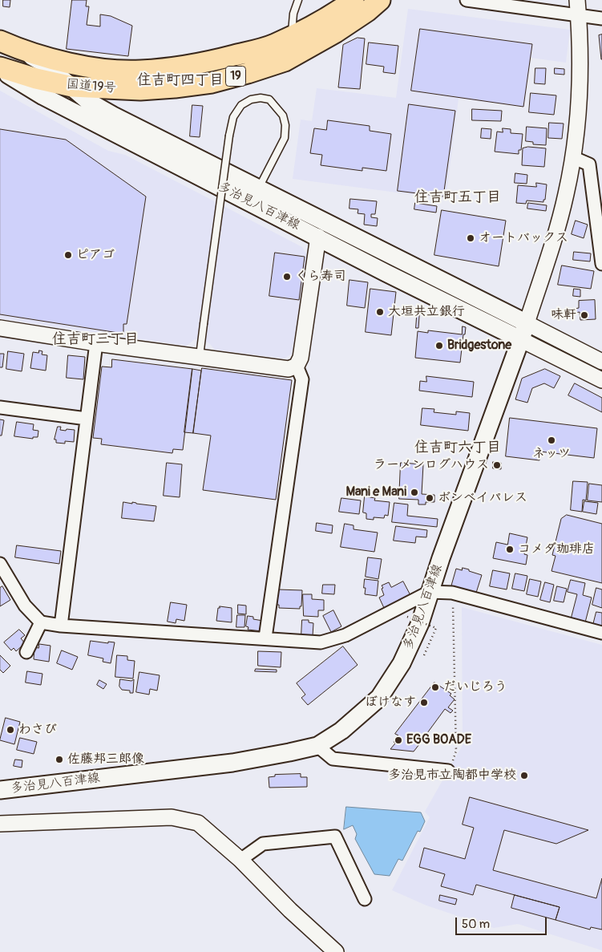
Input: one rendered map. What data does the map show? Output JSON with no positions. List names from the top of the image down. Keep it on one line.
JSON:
{"streets":{"highway":["19","国道19号"],"main road":["多治見八百津線"]},"crossings":[["国道19号","多治見八百津線"]],"districts":["住吉町四丁目","住吉町五丁目","住吉町三丁目","住吉町六丁目"],"places":["オートバックス","ピアゴ","くら寿司","大垣共立銀行","味軒","Bridgestone","ネッツ","ラーメンログハウス","Mani e Mani","ボンベイパレス","コメダ珈琲店","だいじろう","ぼけなす","わさび","EGG BOADE","佐藤邦三郎像","多治見市立陶都中学校"],"scale_bar":"50 m"}
